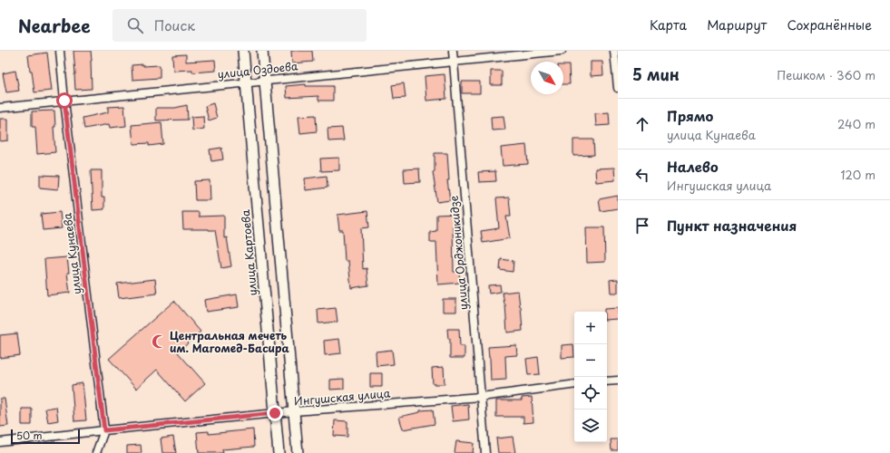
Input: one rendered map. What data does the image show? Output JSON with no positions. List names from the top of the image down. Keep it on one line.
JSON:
{"streets":{"main road":["улица Картоева"],"street":["улица Оздоева","улица Орджоникидзе","улица Кунаева","Ингушская улица"]},"crossings":[["улица Оздоева","улица Картоева"],["улица Оздоева","улица Орджоникидзе"],["улица Оздоева","улица Кунаева"],["улица Картоева","Ингушская улица"],["улица Орджоникидзе","Ингушская улица"],["улица Кунаева","Ингушская улица"]],"places":{"mosque":["Центральная мечеть им. Магомед-Басира"]},"scale_bar":"50 m","north":"bottom right","page":{"header":"Nearbee","search":"Поиск","nav":["Карта","Маршрут","Сохранённые"],"heading":["5 мин","Пешком · 360 m"],"list":[["Прямо","улица Кунаева","240 m"],["Налево","Ингушская улица","120 m"],"Пункт назначения"],"map_buttons":["+","−"],"scale":"50 m"}}
